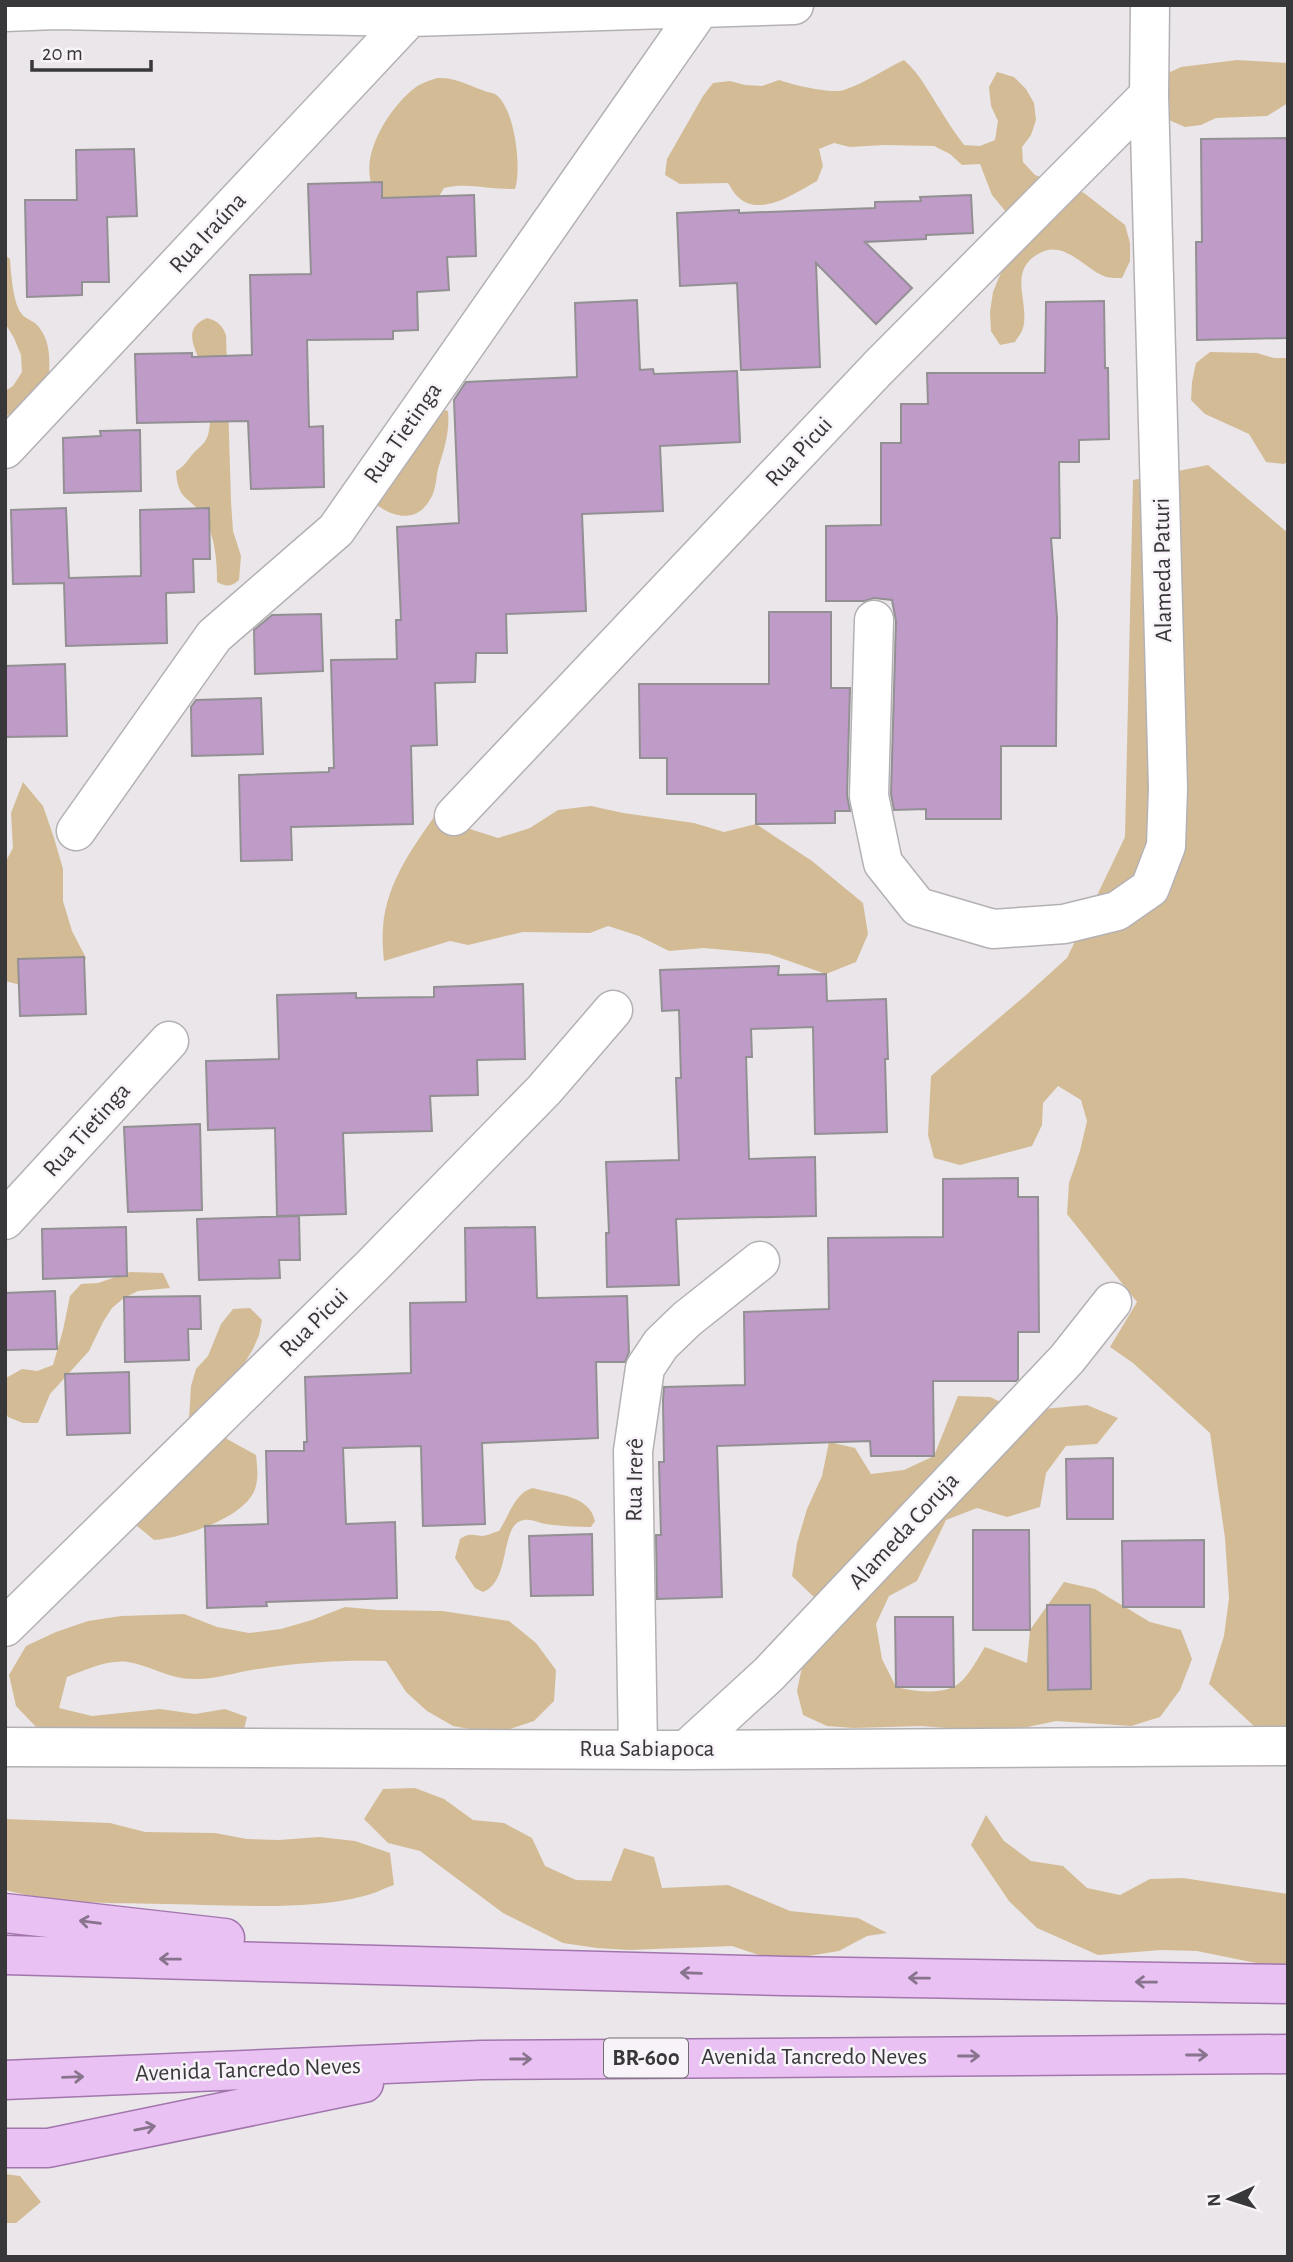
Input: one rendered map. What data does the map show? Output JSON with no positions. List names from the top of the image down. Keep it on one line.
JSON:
{"streets":{"main road":["Avenida Tancredo Neves","BR-600"],"street":["Rua Iraúna","Rua Tietinga","Rua Picui","Alameda Paturi","Rua Irerê","Alameda Coruja","Rua Sabiapoca"]},"crossings":[["Rua Picui","Alameda Paturi"],["Rua Irerê","Rua Sabiapoca"],["Alameda Coruja","Rua Sabiapoca"]],"scale_bar":"20 m","north":"left"}
